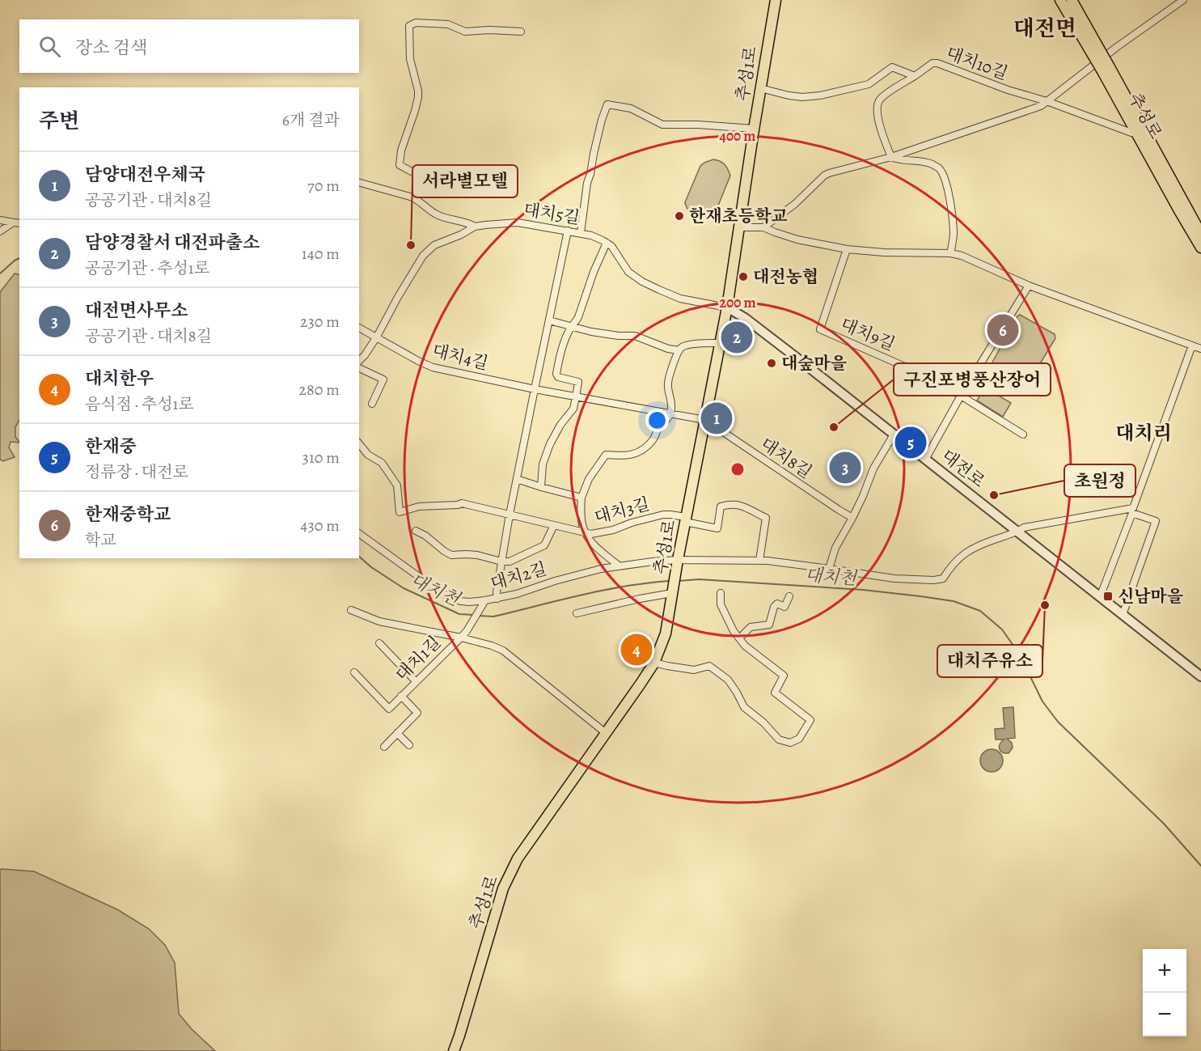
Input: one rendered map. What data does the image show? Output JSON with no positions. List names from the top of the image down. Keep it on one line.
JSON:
{"streets":{"main road":["추성1로","추성로"],"street":["대치10길","대치5길","대치9길","대치4길","대치8길","대전로","대치3길","대치2길","대치1길"]},"crossings":[["추성1로","대치5길"],["추성1로","대치4길"],["추성1로","대치8길"],["추성1로","대전로"],["추성1로","대치3길"],["추성1로","대치2길"],["추성1로","대치1길"],["대치5길","대전로"],["대치4길","대치8길"]],"districts":["대전면","대치리"],"water":["대치천"],"places":{"other":["한재초등학교","서라별모텔","대전농협","대숲마을","구진포병풍산장어","초원정","대치주유소"],"transit":["신남마을"]},"page":{"search":"장소 검색","heading":["주변","6개 결과"],"list":[{"mark":"1","name":"담양대전우체국","note":"공공기관 · 대치8길","value":"70 m"},{"mark":"2","name":"담양경찰서 대전파출소","note":"공공기관 · 추성1로","value":"140 m"},{"mark":"3","name":"대전면사무소","note":"공공기관 · 대치8길","value":"230 m"},{"mark":"4","name":"대치한우","note":"음식점 · 추성1로","value":"280 m"},{"mark":"5","name":"한재중","note":"정류장 · 대전로","value":"310 m"},{"mark":"6","name":"한재중학교","note":"학교","value":"430 m"}],"pins":["6","2","1","5","3","4"],"map_buttons":["+","−"]},"rings":["400 m","200 m"]}
